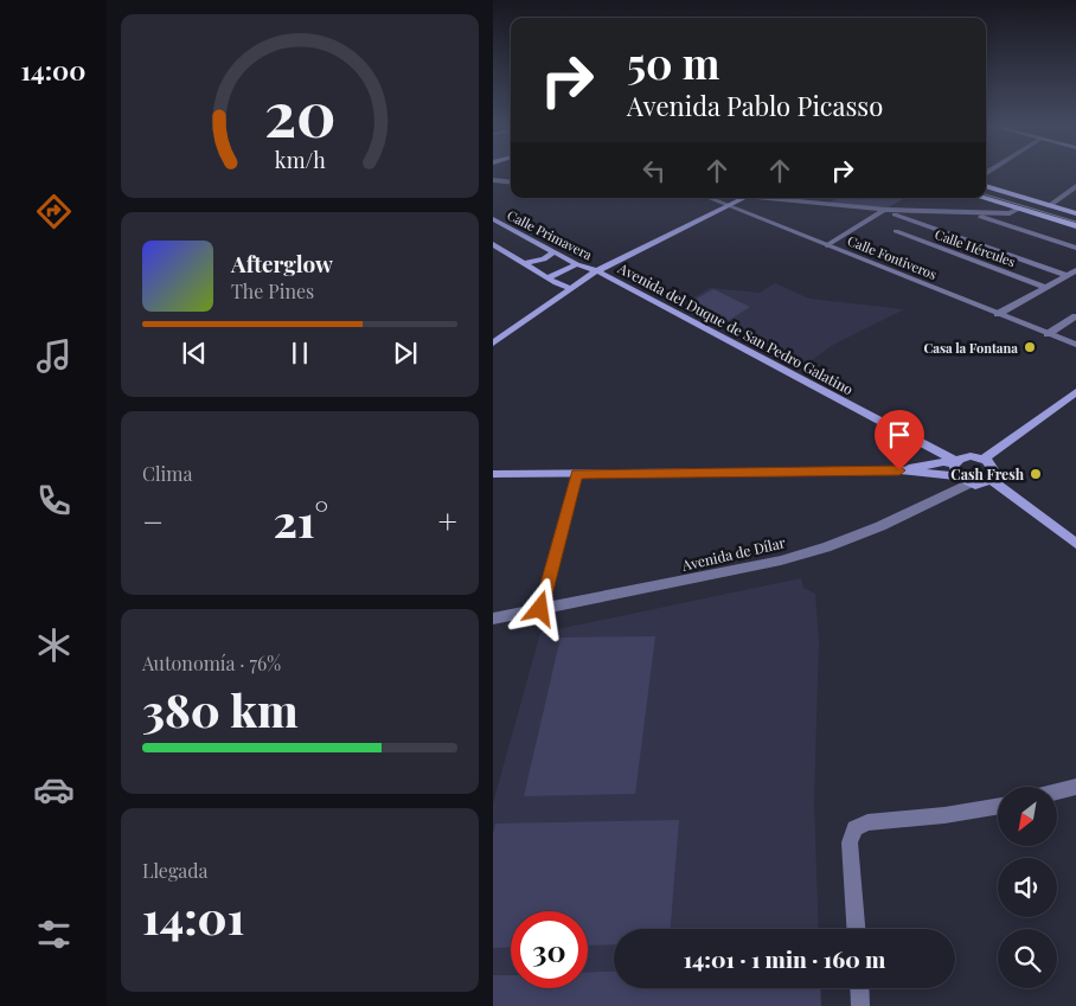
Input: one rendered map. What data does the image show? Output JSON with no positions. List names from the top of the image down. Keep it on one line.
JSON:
{"streets":{"main road":["Calle Primavera","Avenida del Duque de San Pedro Galatino"],"street":["Calle Hércules","Calle Fontiveros","Avenida de Dílar"]},"crossings":[["Calle Primavera","Avenida del Duque de San Pedro Galatino"],["Avenida del Duque de San Pedro Galatino","Avenida de Dílar"]],"places":["Casa la Fontana","Cash Fresh"],"north":"bottom left","page":{"tabs":"14:00","turn":["50 m","Avenida Pablo Picasso"],"song":["Afterglow","The Pines"],"tile":["Clima",["Autonomía · 76%","380 km"],["Llegada","14:01"]],"heat":["−","21°","+"],"limit":"30","trip":"14:01 · 1 min · 160 m","gauge":["20","km/h"]}}
